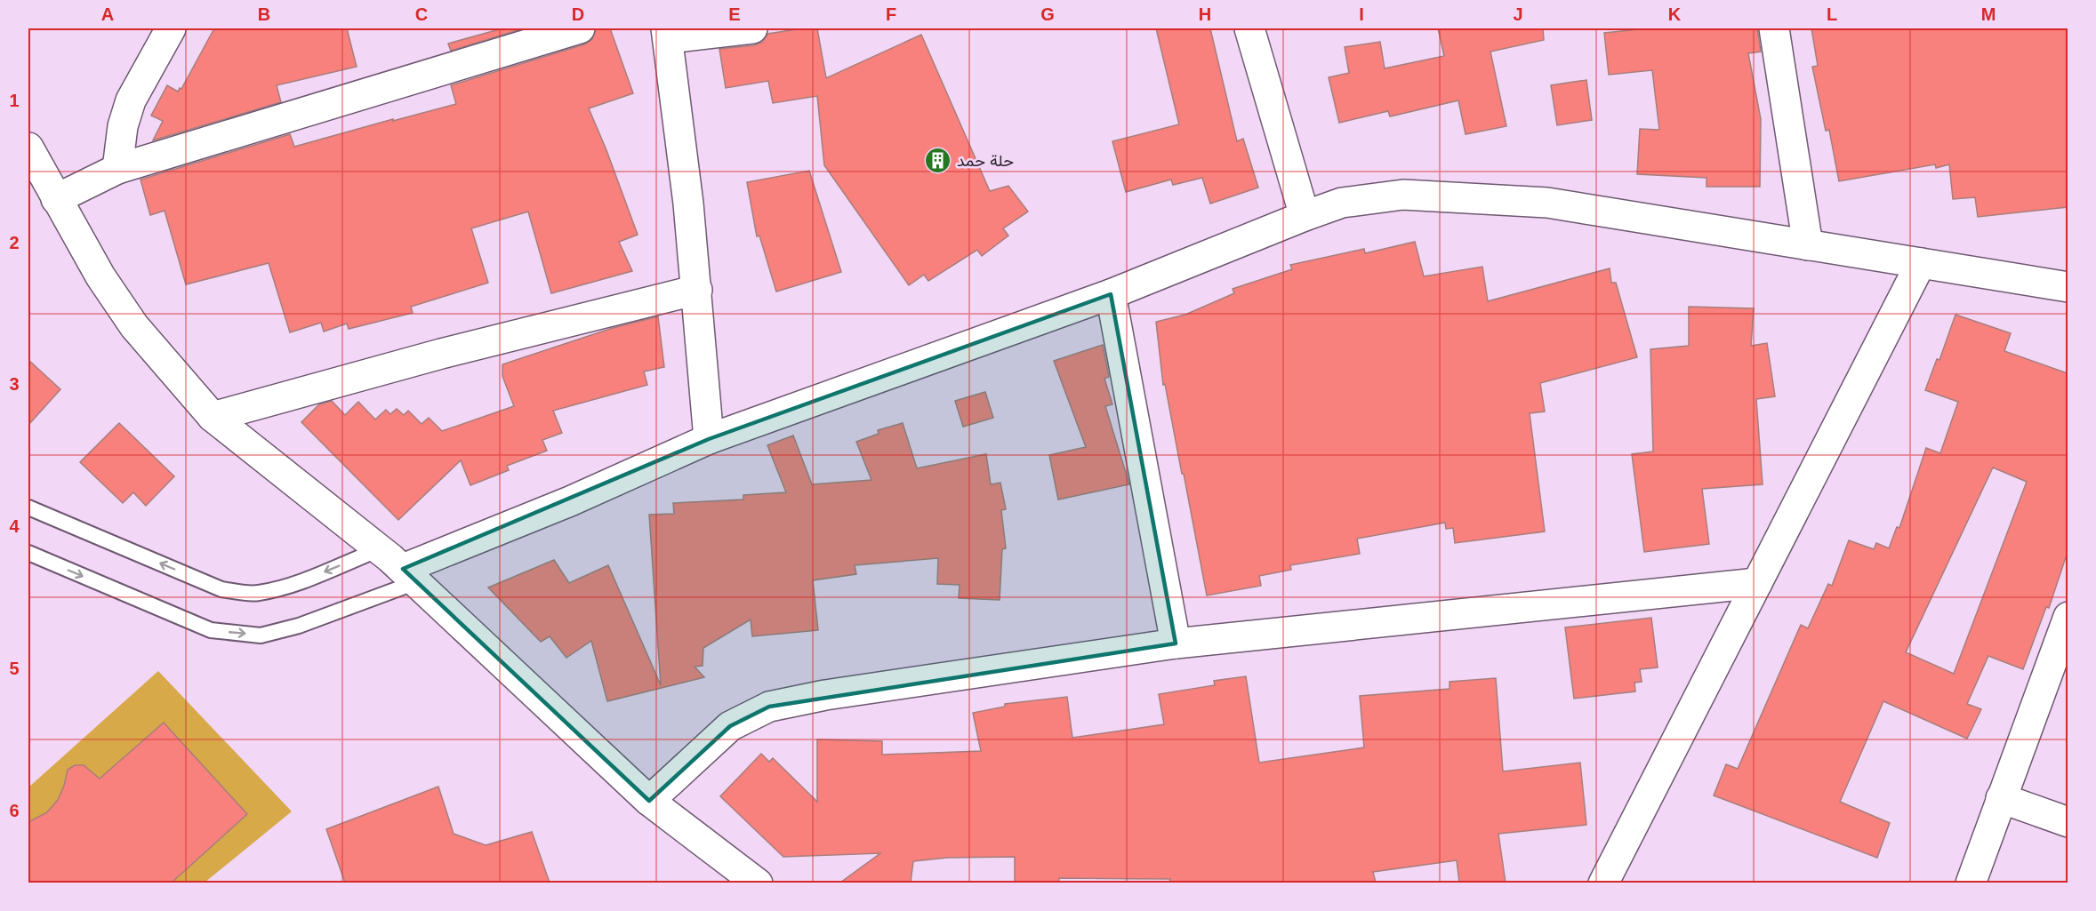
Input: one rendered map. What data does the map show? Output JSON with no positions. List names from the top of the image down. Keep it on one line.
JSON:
{"places":{"building":["حلة حمد"]},"grid":{"columns":["A","B","C","D","E","F","G","H","I","J","K","L","M"],"rows":["1","2","3","4","5","6"]}}
